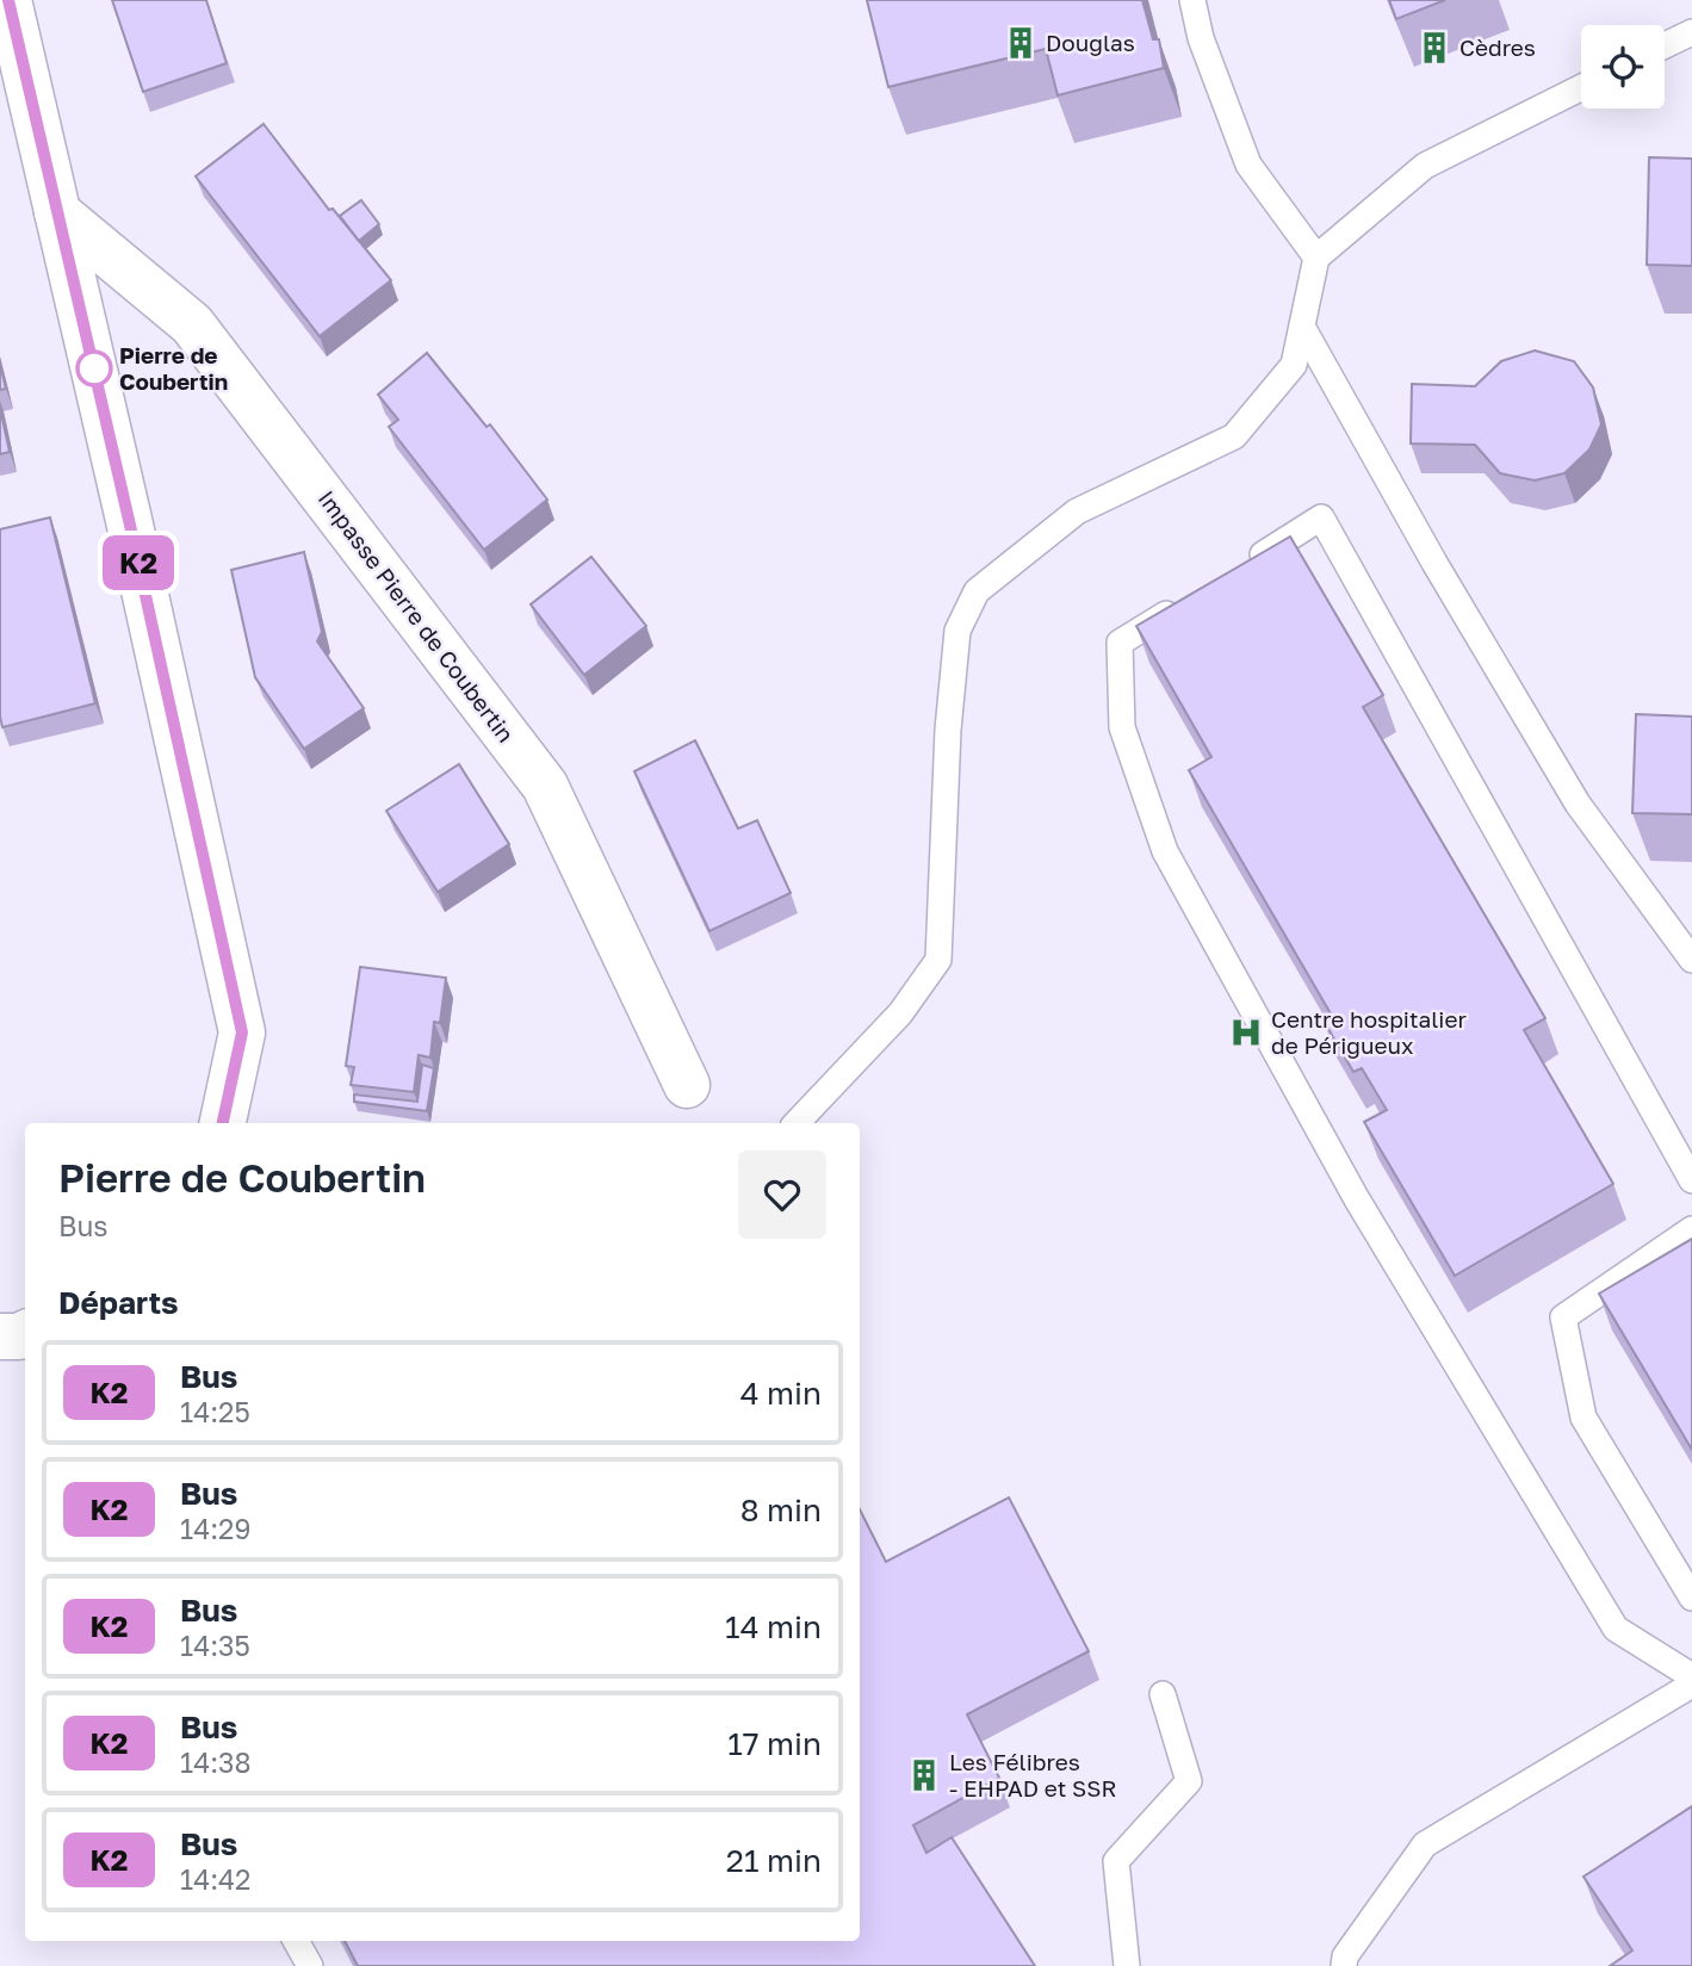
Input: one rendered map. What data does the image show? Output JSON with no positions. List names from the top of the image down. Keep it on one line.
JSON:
{"streets":{"street":["Impasse Pierre de Coubertin"]},"places":{"building":["Douglas","Cèdres","Les Félibres - EHPAD et SSR"],"other":["Pierre de Coubertin"],"hospital":["Centre hospitalier de Périgueux"]},"lines":["bus line K2"],"page":{"on_map":"K2","heading":[["Pierre de Coubertin","Bus"],"Départs"],"list":[{"mark":"K2","name":"Bus","note":"14:25","value":"4 min"},{"mark":"K2","name":"Bus","note":"14:29","value":"8 min"},{"mark":"K2","name":"Bus","note":"14:35","value":"14 min"},{"mark":"K2","name":"Bus","note":"14:38","value":"17 min"},{"mark":"K2","name":"Bus","note":"14:42","value":"21 min"}]}}
